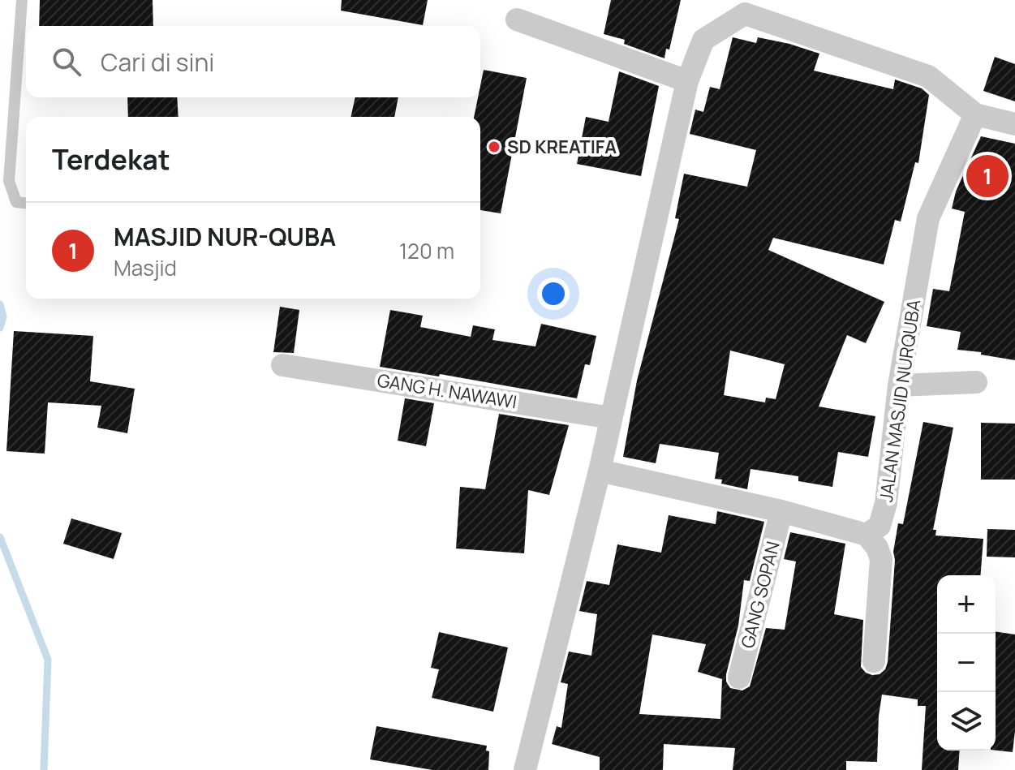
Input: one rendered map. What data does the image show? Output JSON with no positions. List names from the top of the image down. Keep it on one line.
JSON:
{"streets":{"street":["GANG H. NAWAWI","JALAN MASJID NURQUBA","GANG SOPAN"]},"places":["SD KREATIFA"],"page":{"search":"Cari di sini","heading":"Terdekat","pins":"1","list":[{"mark":"1","name":"MASJID NUR-QUBA","note":"Masjid","value":"120 m"}],"map_buttons":["+","−"]}}
